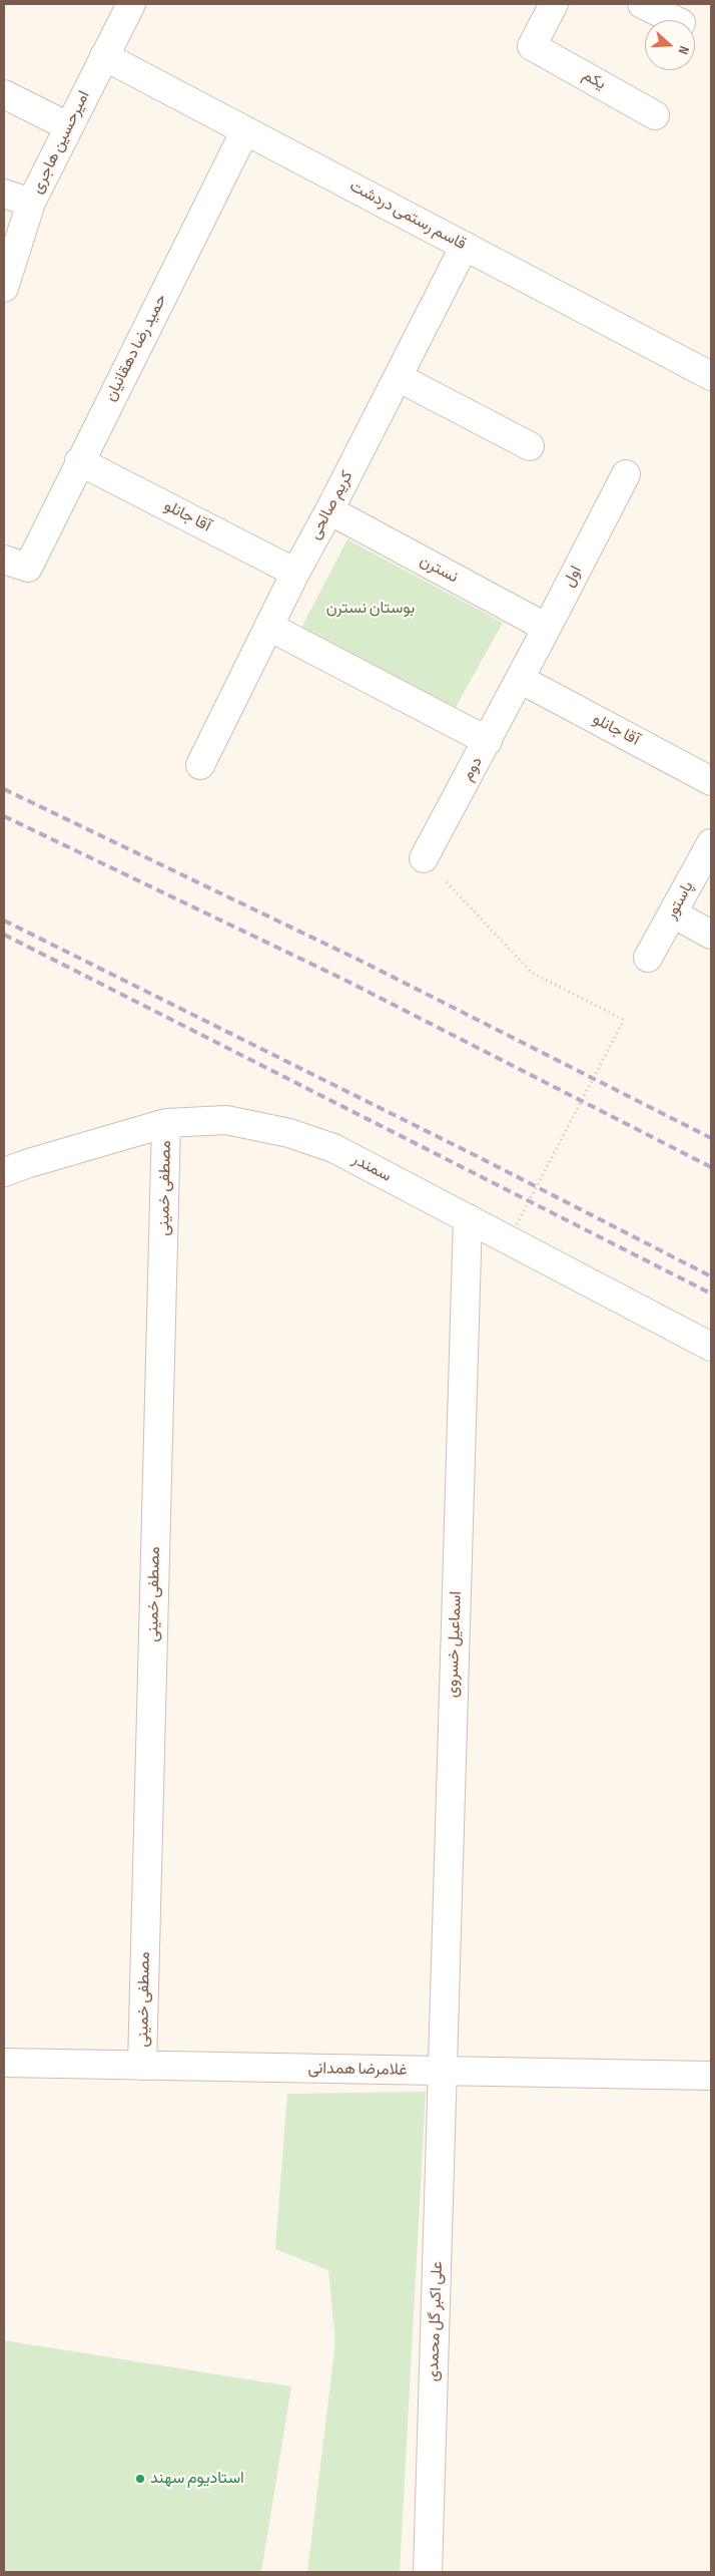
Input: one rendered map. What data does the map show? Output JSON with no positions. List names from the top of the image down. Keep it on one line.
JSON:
{"streets":{"street":["یکم","امیرحسین هاجری","قاسم رستمی دردشت","حمید رضا دهقانیان","کریم صالحی","آقا جانلو","نسترن","اول","دوم","پاستور","سمندر","مصطفی خمینی","اسماعیل خسروی","غلامرضا همدانی","علی اکبر گل محمدی"]},"crossings":[["امیرحسین هاجری","قاسم رستمی دردشت"],["قاسم رستمی دردشت","حمید رضا دهقانیان"],["قاسم رستمی دردشت","کریم صالحی"],["حمید رضا دهقانیان","آقا جانلو"],["کریم صالحی","آقا جانلو"],["کریم صالحی","نسترن"],["آقا جانلو","اول"],["آقا جانلو","دوم"],["نسترن","اول"],["اول","دوم"],["سمندر","مصطفی خمینی"],["سمندر","اسماعیل خسروی"],["مصطفی خمینی","غلامرضا همدانی"],["اسماعیل خسروی","غلامرضا همدانی"],["اسماعیل خسروی","علی اکبر گل محمدی"],["غلامرضا همدانی","علی اکبر گل محمدی"]],"parks":["بوستان نسترن"],"places":["استادیوم سهند"],"north":"right"}
